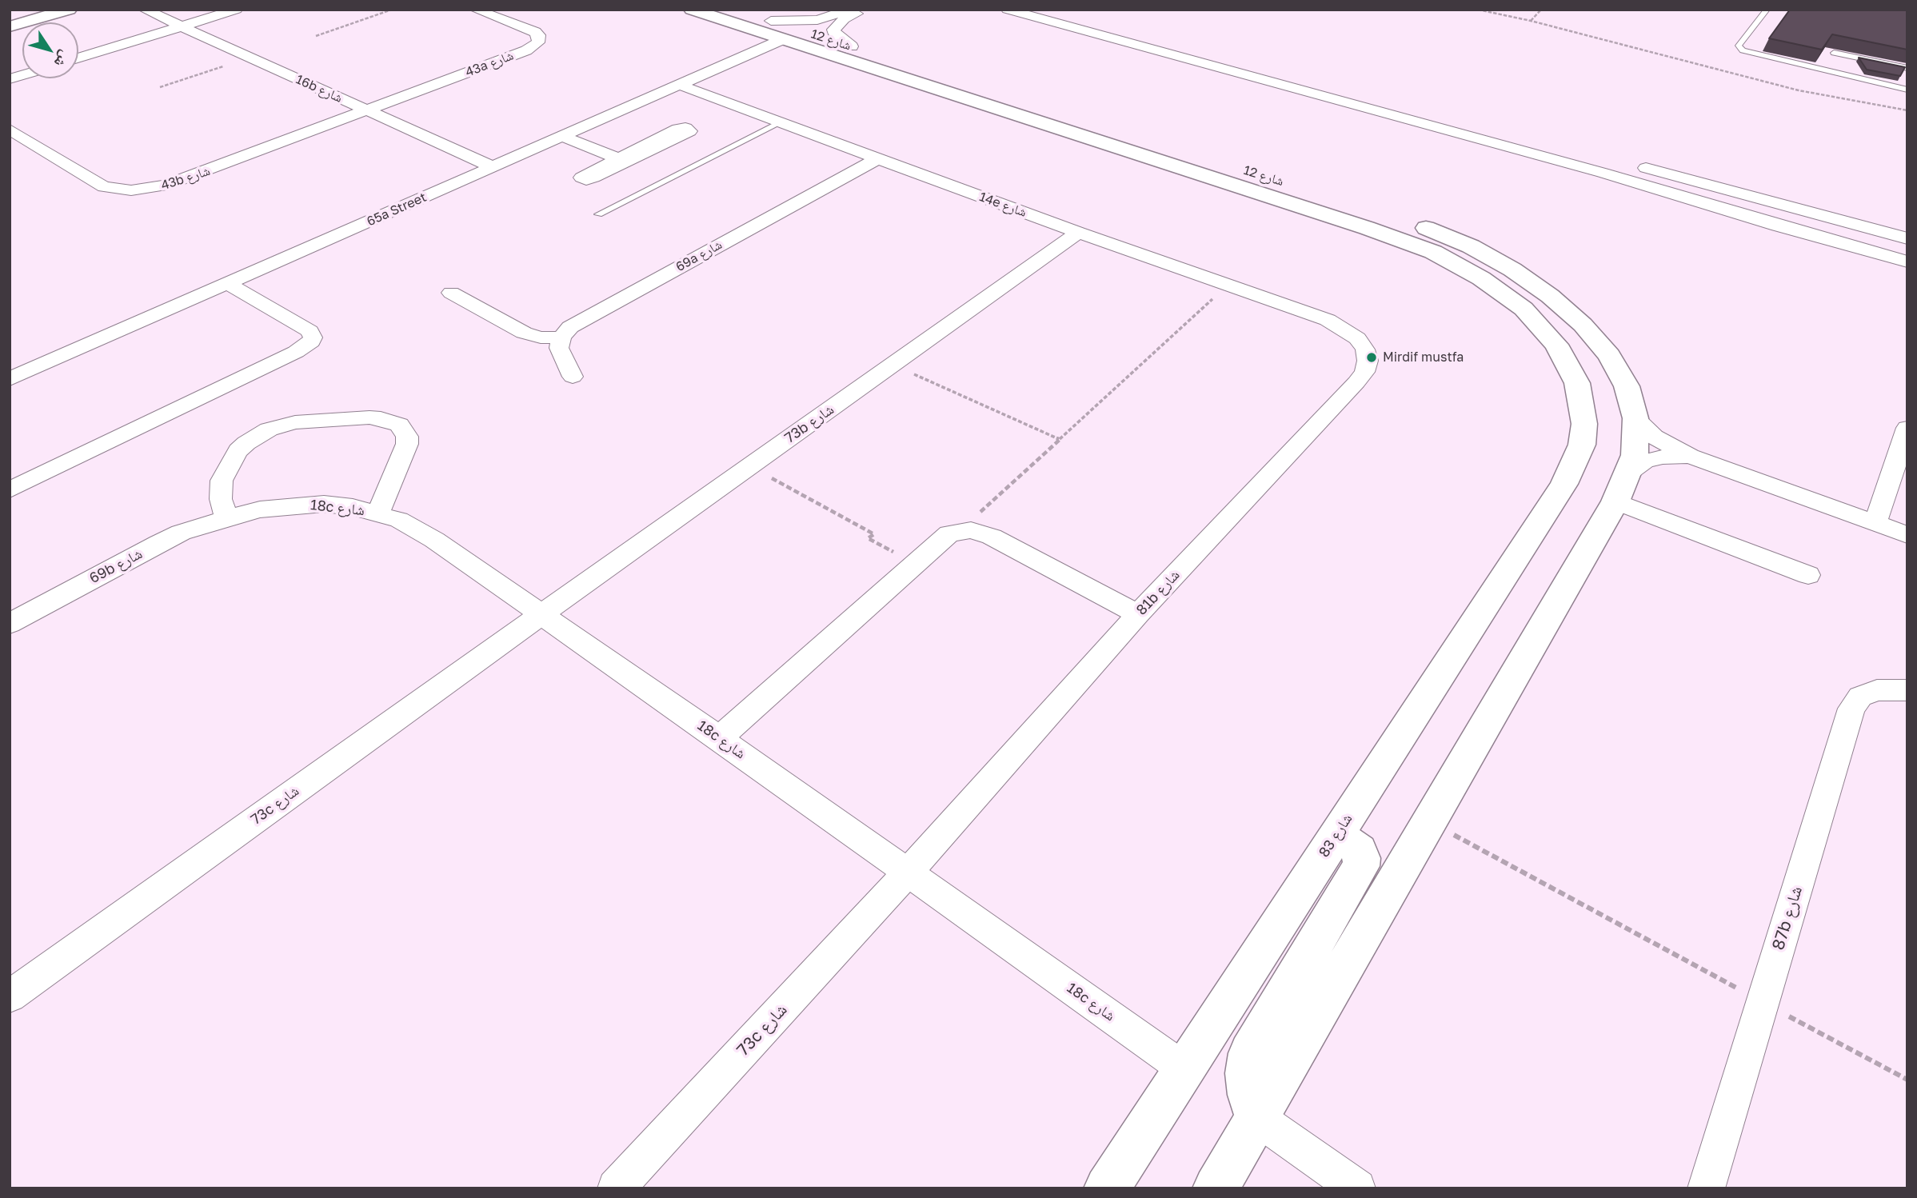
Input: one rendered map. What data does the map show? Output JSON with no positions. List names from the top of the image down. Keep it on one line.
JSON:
{"streets":{"street":["شارع 12","43a شارع","16b شارع","43b شارع","14e شارع","65a Street","69a شارع","73b شارع","18c شارع","69b شارع","81b شارع","73c شارع","شارع 83","87b شارع"]},"crossings":[["شارع 12","65a Street"],["شارع 12","شارع 83"],["43a شارع","16b شارع"],["43a شارع","43b شارع"],["16b شارع","43b شارع"],["16b شارع","65a Street"],["14e شارع","65a Street"],["14e شارع","69a شارع"],["14e شارع","73b شارع"],["14e شارع","81b شارع"],["73b شارع","18c شارع"],["73b شارع","73c شارع"],["18c شارع","69b شارع"],["18c شارع","81b شارع"],["18c شارع","73c شارع"],["18c شارع","شارع 83"],["81b شارع","73c شارع"]],"places":["Mirdif mustfa"],"north":"bottom right"}
